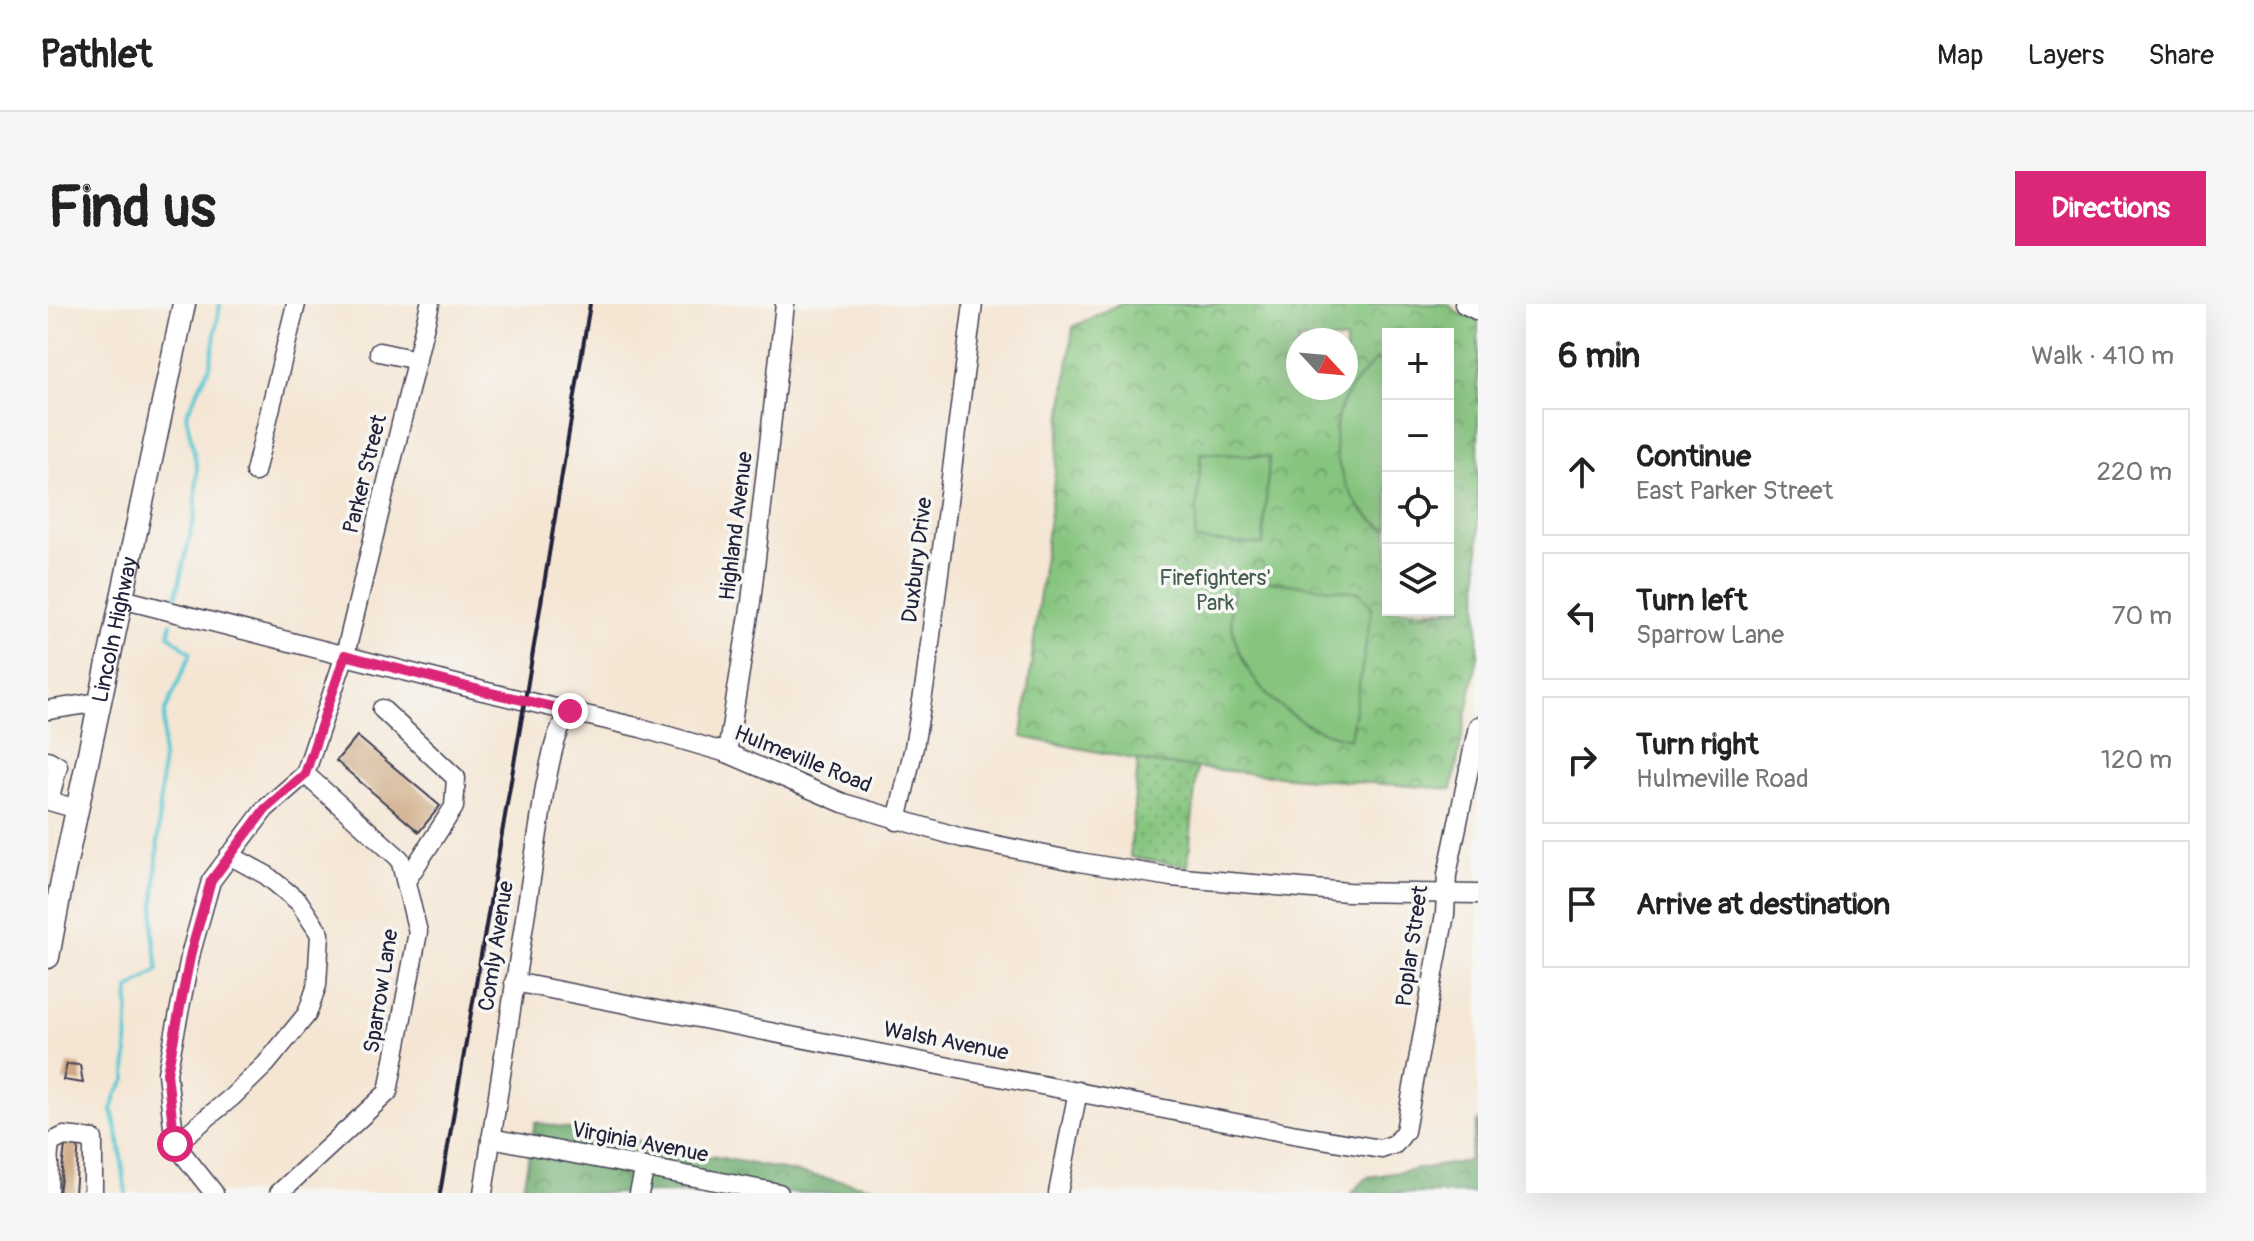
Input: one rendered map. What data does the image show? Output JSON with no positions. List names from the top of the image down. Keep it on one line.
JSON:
{"streets":{"main road":["Lincoln Highway"],"street":["Parker Street","Highland Avenue","Duxbury Drive","Hulmeville Road","Comly Avenue","Poplar Street","Sparrow Lane","Walsh Avenue","Virginia Avenue"]},"crossings":[["Parker Street","Hulmeville Road"],["Highland Avenue","Hulmeville Road"],["Duxbury Drive","Hulmeville Road"],["Lincoln Highway","Hulmeville Road"],["Hulmeville Road","Comly Avenue"],["Hulmeville Road","Poplar Street"],["Comly Avenue","Walsh Avenue"],["Comly Avenue","Virginia Avenue"],["Poplar Street","Walsh Avenue"]],"parks":["Firefighters' Park"],"north":"bottom right","page":{"header":"Pathlet","nav":["Map","Layers","Share"],"buttons":"Directions","title":"Find us","heading":["6 min","Walk · 410 m"],"map_buttons":["+","−"],"list":[["Continue","East Parker Street","220 m"],["Turn left","Sparrow Lane","70 m"],["Turn right","Hulmeville Road","120 m"],"Arrive at destination"]}}
